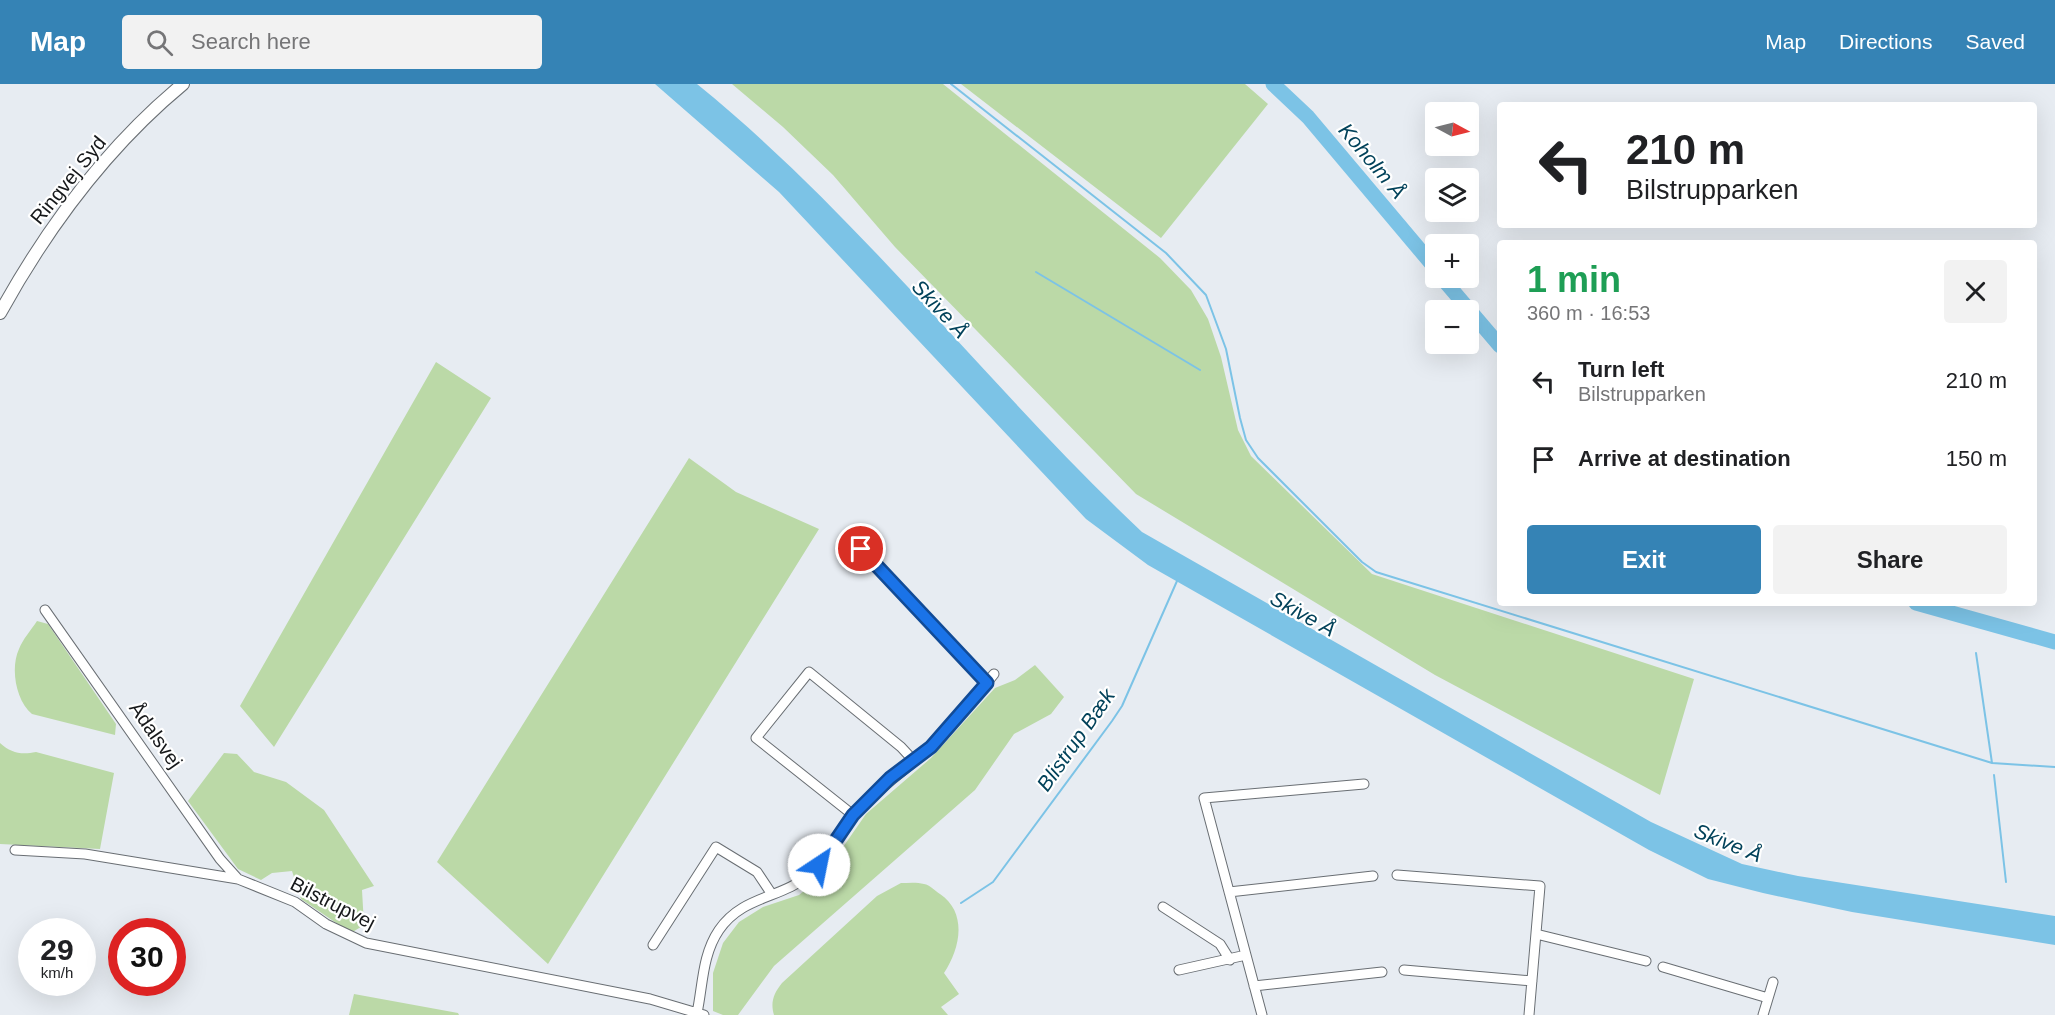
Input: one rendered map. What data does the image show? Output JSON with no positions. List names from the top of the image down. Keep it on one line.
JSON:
{"streets":{"main road":["Ringvej Syd"],"street":["Ådalsvej","Bilstrupvej"]},"crossings":[["Ådalsvej","Bilstrupvej"]],"water":["Koholm Å","Skive Å","Blistrup Bæk"],"north":"right","page":{"header":"Map","search":"Search here","nav":["Map","Directions","Saved"],"map_buttons":["+","−"],"turn":["210 m","Bilstrupparken"],"heading":["1 min","360 m · 16:53"],"list":[{"name":"Turn left","note":"Bilstrupparken","value":"210 m"},{"name":"Arrive at destination","value":"150 m"}],"buttons":["Exit","Share"],"speed":"29 km/h","limit":"30"}}
